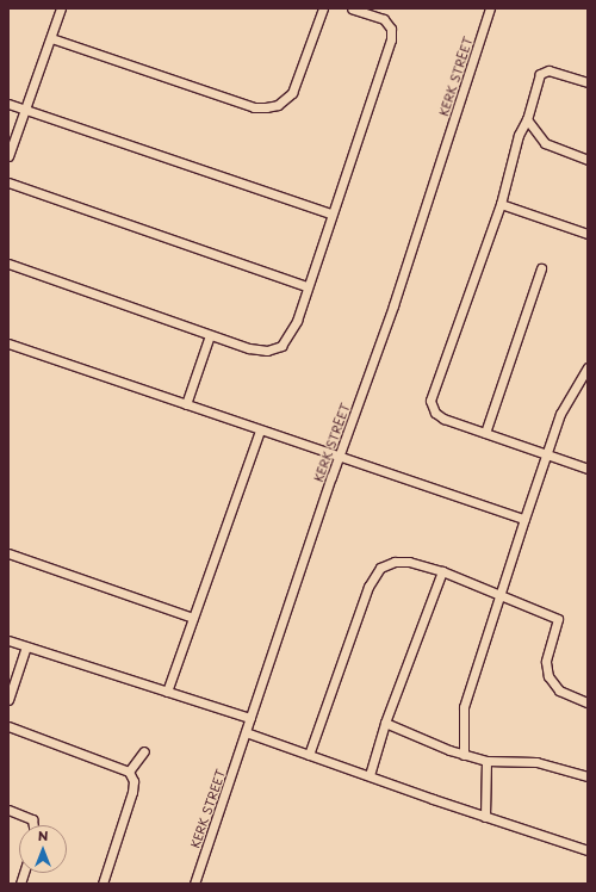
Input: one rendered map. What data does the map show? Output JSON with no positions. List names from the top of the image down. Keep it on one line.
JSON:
{"streets":{"street":["KERK STREET"]},"north":"top"}
